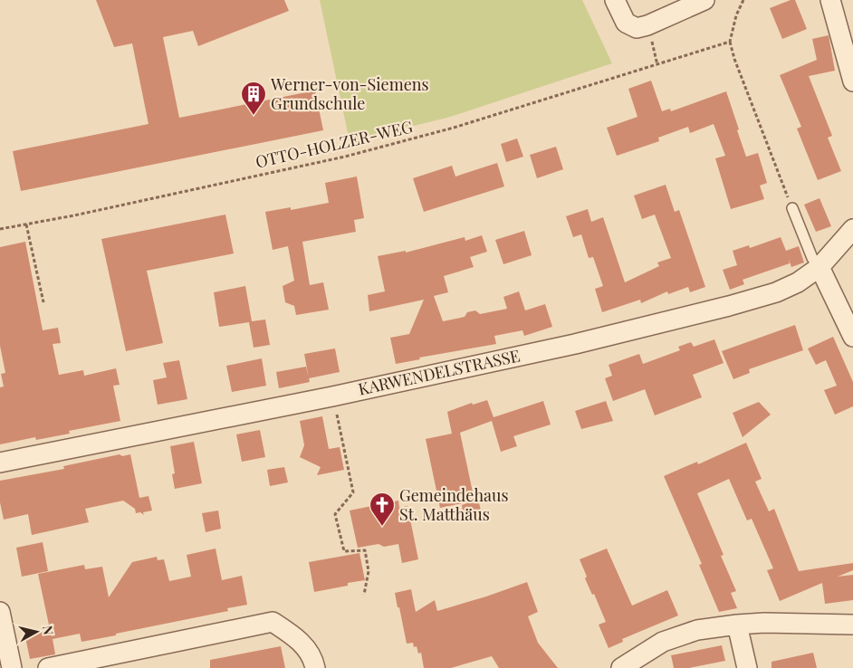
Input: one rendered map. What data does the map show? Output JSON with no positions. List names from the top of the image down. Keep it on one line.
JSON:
{"streets":{"street":["KARWENDELSTRASSE"],"path":["OTTO-HOLZER-WEG"]},"places":{"building":["Werner-von-Siemens Grundschule"],"church":["Gemeindehaus St. Matthäus"]},"north":"right"}
